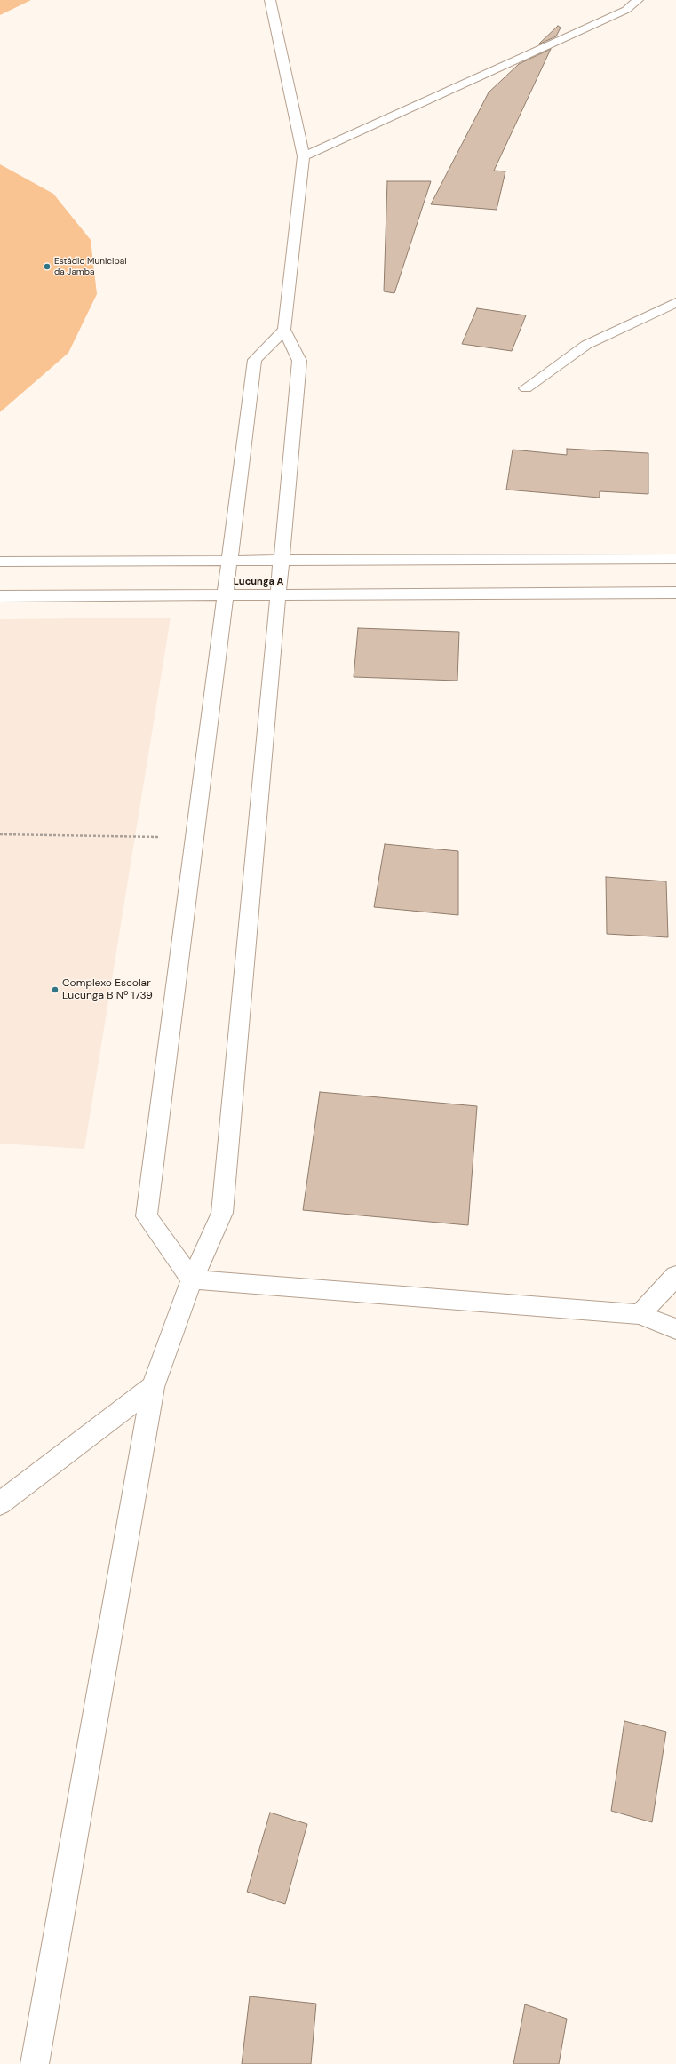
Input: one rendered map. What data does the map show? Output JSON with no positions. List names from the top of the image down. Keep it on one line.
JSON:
{"districts":["Lucunga A"],"places":["Estádio Municipal da Jamba","Complexo Escolar Lucunga B Nº 1739"]}
